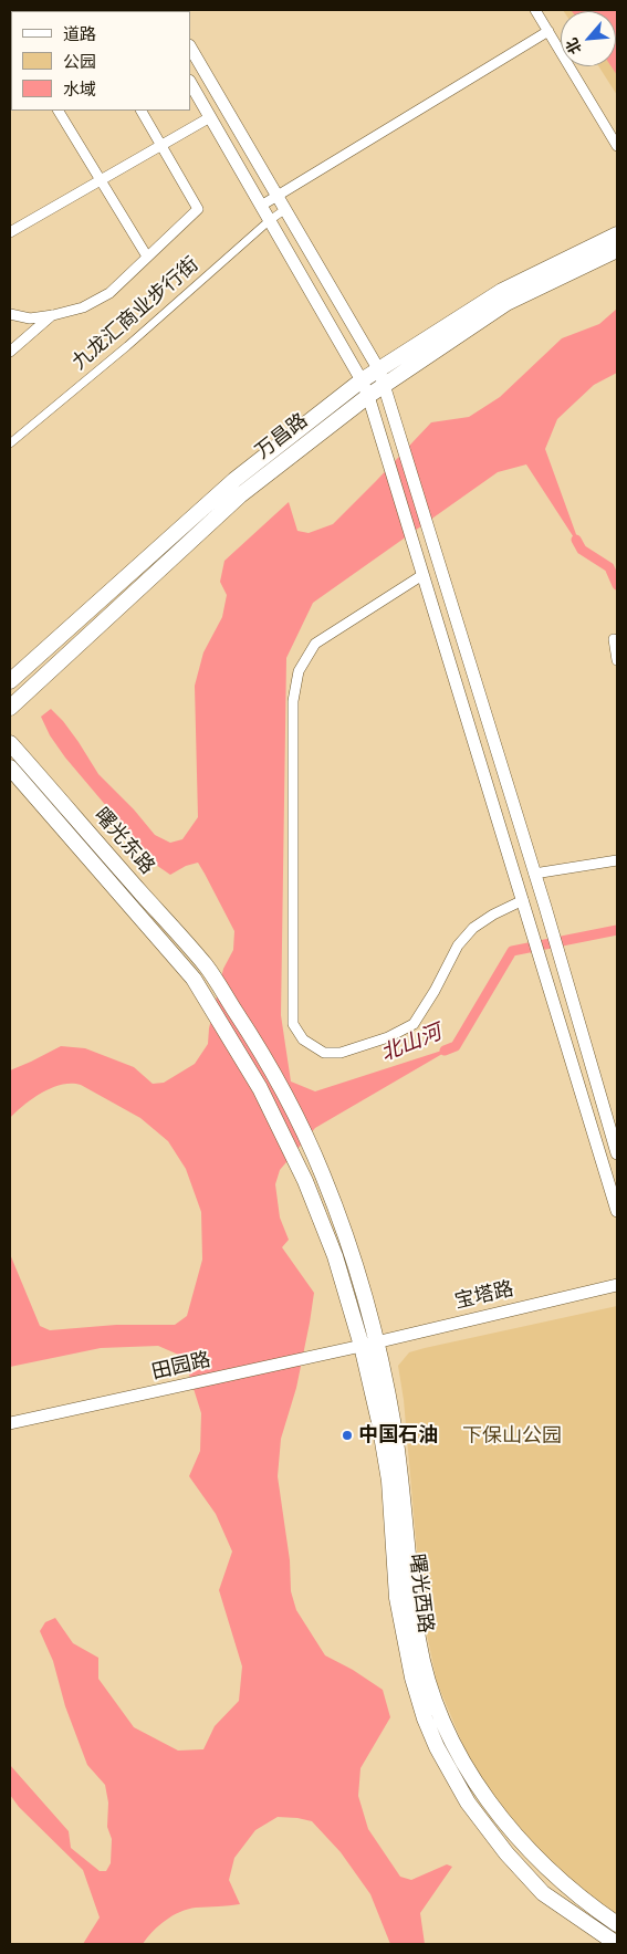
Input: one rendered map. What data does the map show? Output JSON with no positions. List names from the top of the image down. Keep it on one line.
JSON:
{"streets":{"main road":["万昌路","曙光东路","曙光西路"],"street":["九龙汇商业步行街","宝塔路","田园路"]},"crossings":[["曙光东路","曙光西路"],["宝塔路","田园路"],["宝塔路","曙光西路"],["田园路","曙光西路"]],"water":["北山河"],"parks":["下保山公园"],"places":["中国石油"],"legend":["道路","公园","水域"],"north":"bottom left"}
